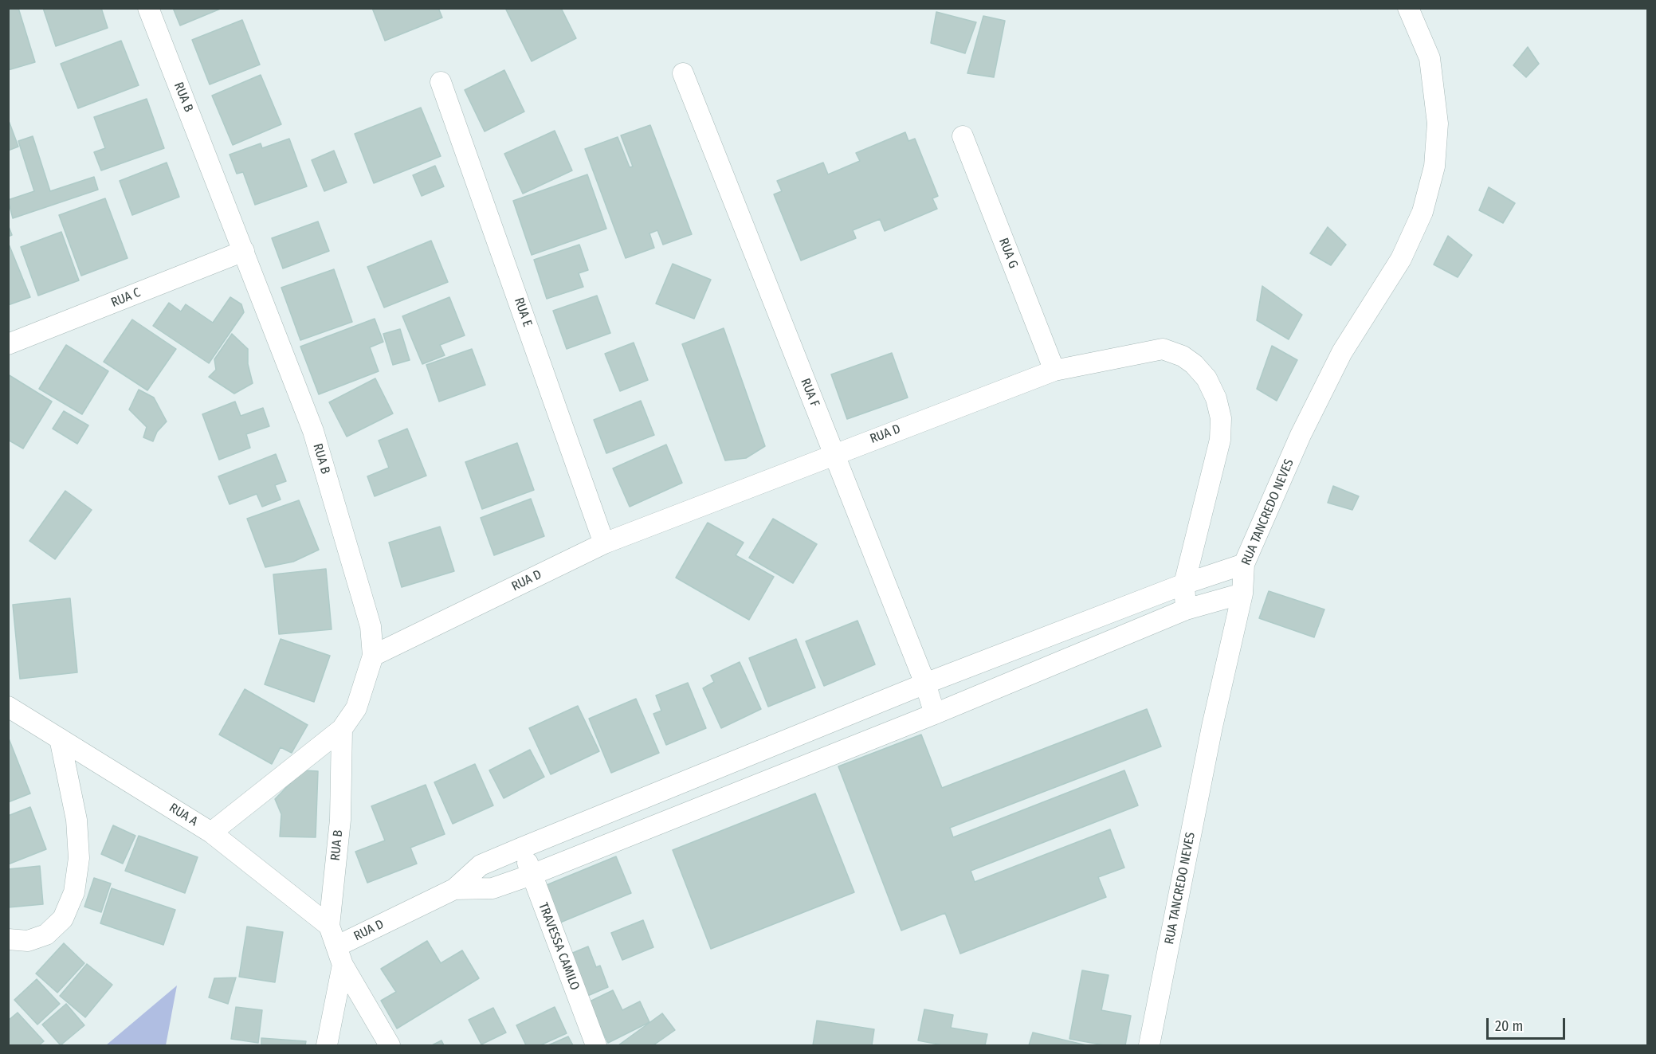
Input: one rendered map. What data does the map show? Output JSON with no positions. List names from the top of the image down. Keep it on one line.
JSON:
{"streets":{"street":["RUA B","RUA G","RUA C","RUA E","RUA F","RUA D","RUA TANCREDO NEVES","RUA A","TRAVESSA CAMILO"]},"crossings":[["RUA B","RUA C"],["RUA B","RUA D"],["RUA B","RUA A"],["RUA G","RUA D"],["RUA E","RUA D"],["RUA F","RUA D"],["RUA D","RUA TANCREDO NEVES"],["RUA D","TRAVESSA CAMILO"]],"scale_bar":"20 m"}
